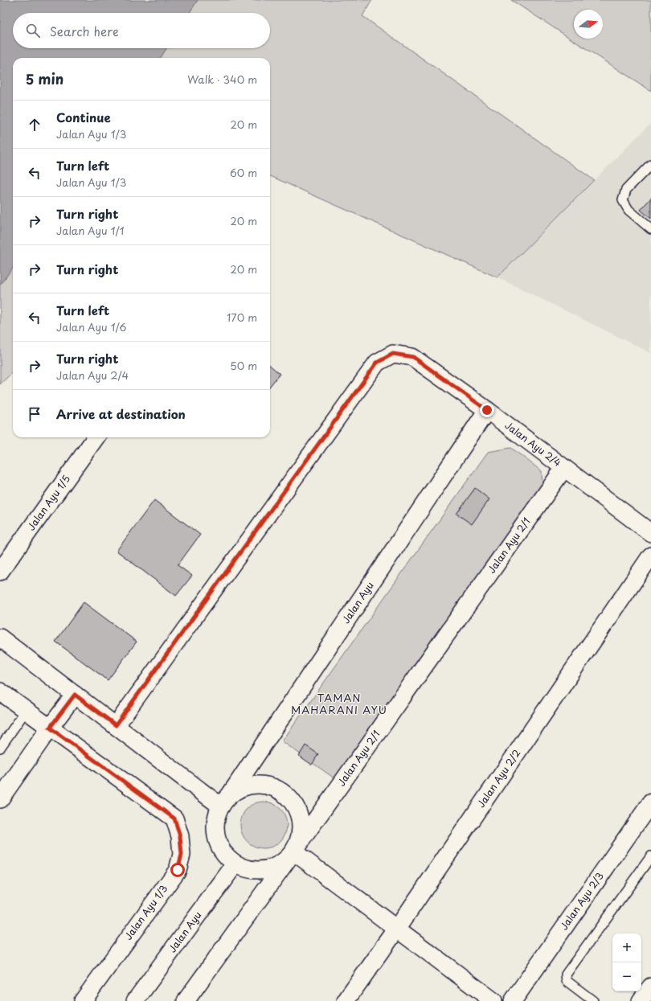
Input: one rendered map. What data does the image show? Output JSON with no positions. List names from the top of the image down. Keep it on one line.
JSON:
{"streets":{"street":["Jalan Ayu 2/4","Jalan Ayu 1/5","Jalan Ayu 2/1","Jalan Ayu","Jalan Ayu 2/2","Jalan Ayu 2/3","Jalan Ayu 1/3"]},"crossings":[["Jalan Ayu 2/4","Jalan Ayu 2/1"],["Jalan Ayu 2/4","Jalan Ayu"],["Jalan Ayu 2/1","Jalan Ayu"]],"districts":["TAMAN MAHARANI AYU"],"north":"right","page":{"search":"Search here","heading":["5 min","Walk · 340 m"],"list":[["Continue","Jalan Ayu 1/3","20 m"],["Turn left","Jalan Ayu 1/3","60 m"],["Turn right","Jalan Ayu 1/1","20 m"],["Turn right","20 m"],["Turn left","Jalan Ayu 1/6","170 m"],["Turn right","Jalan Ayu 2/4","50 m"],"Arrive at destination"],"map_buttons":["+","−"]}}
